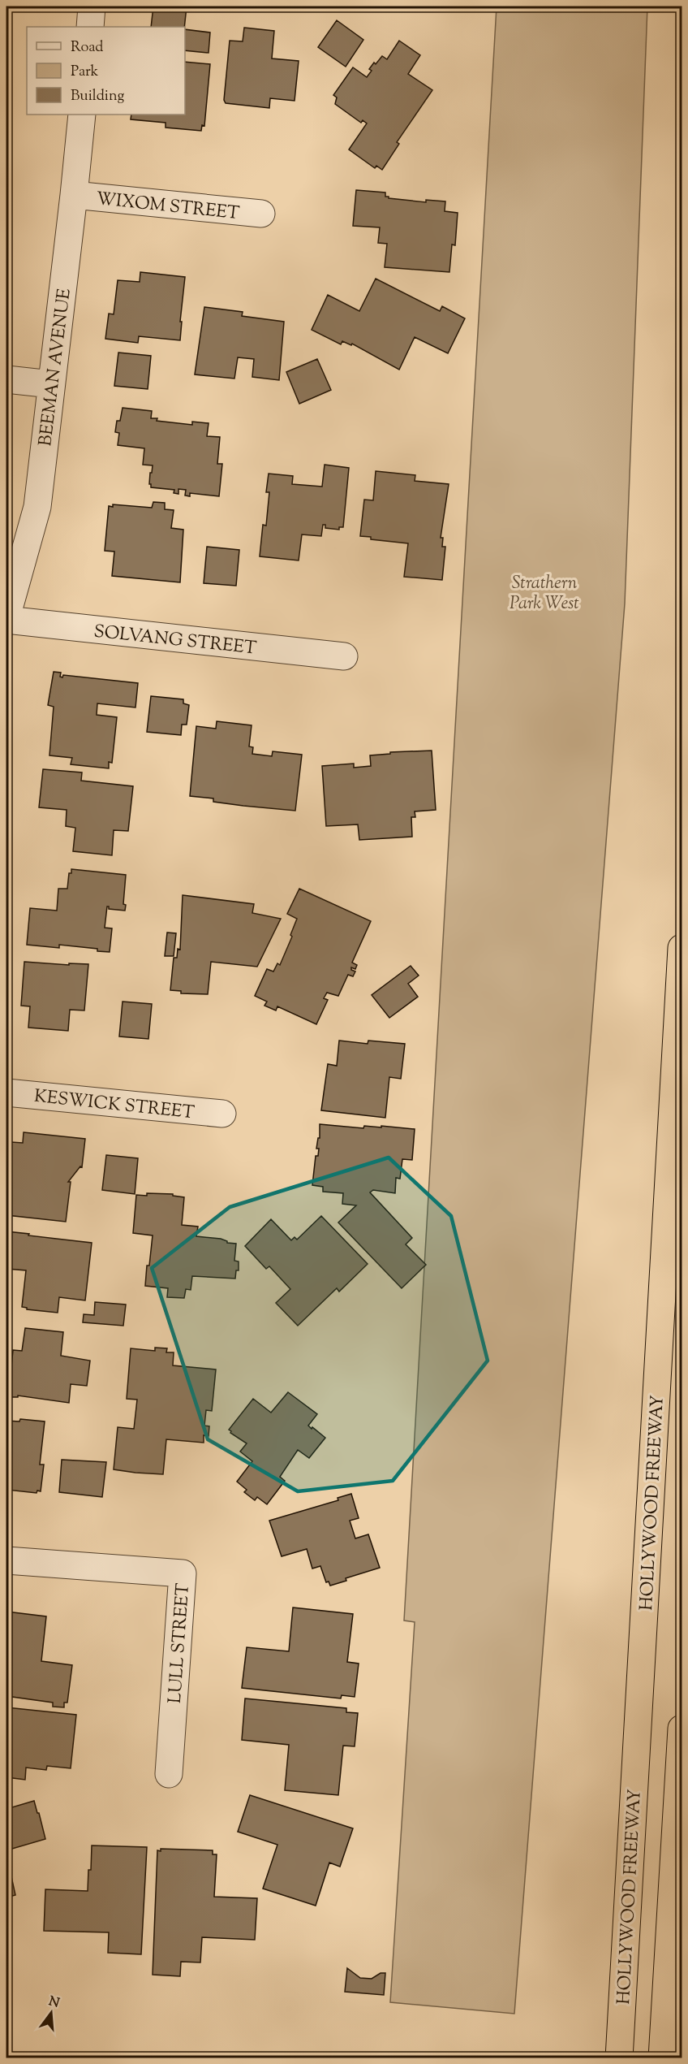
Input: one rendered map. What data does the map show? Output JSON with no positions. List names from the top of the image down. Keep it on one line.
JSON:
{"streets":{"highway":["HOLLYWOOD FREEWAY"],"street":["WIXOM STREET","BEEMAN AVENUE","SOLVANG STREET","KESWICK STREET","LULL STREET"]},"crossings":[["WIXOM STREET","BEEMAN AVENUE"],["BEEMAN AVENUE","SOLVANG STREET"]],"parks":["Strathern Park West"],"legend":["Road","Park","Building"],"north":"top"}
